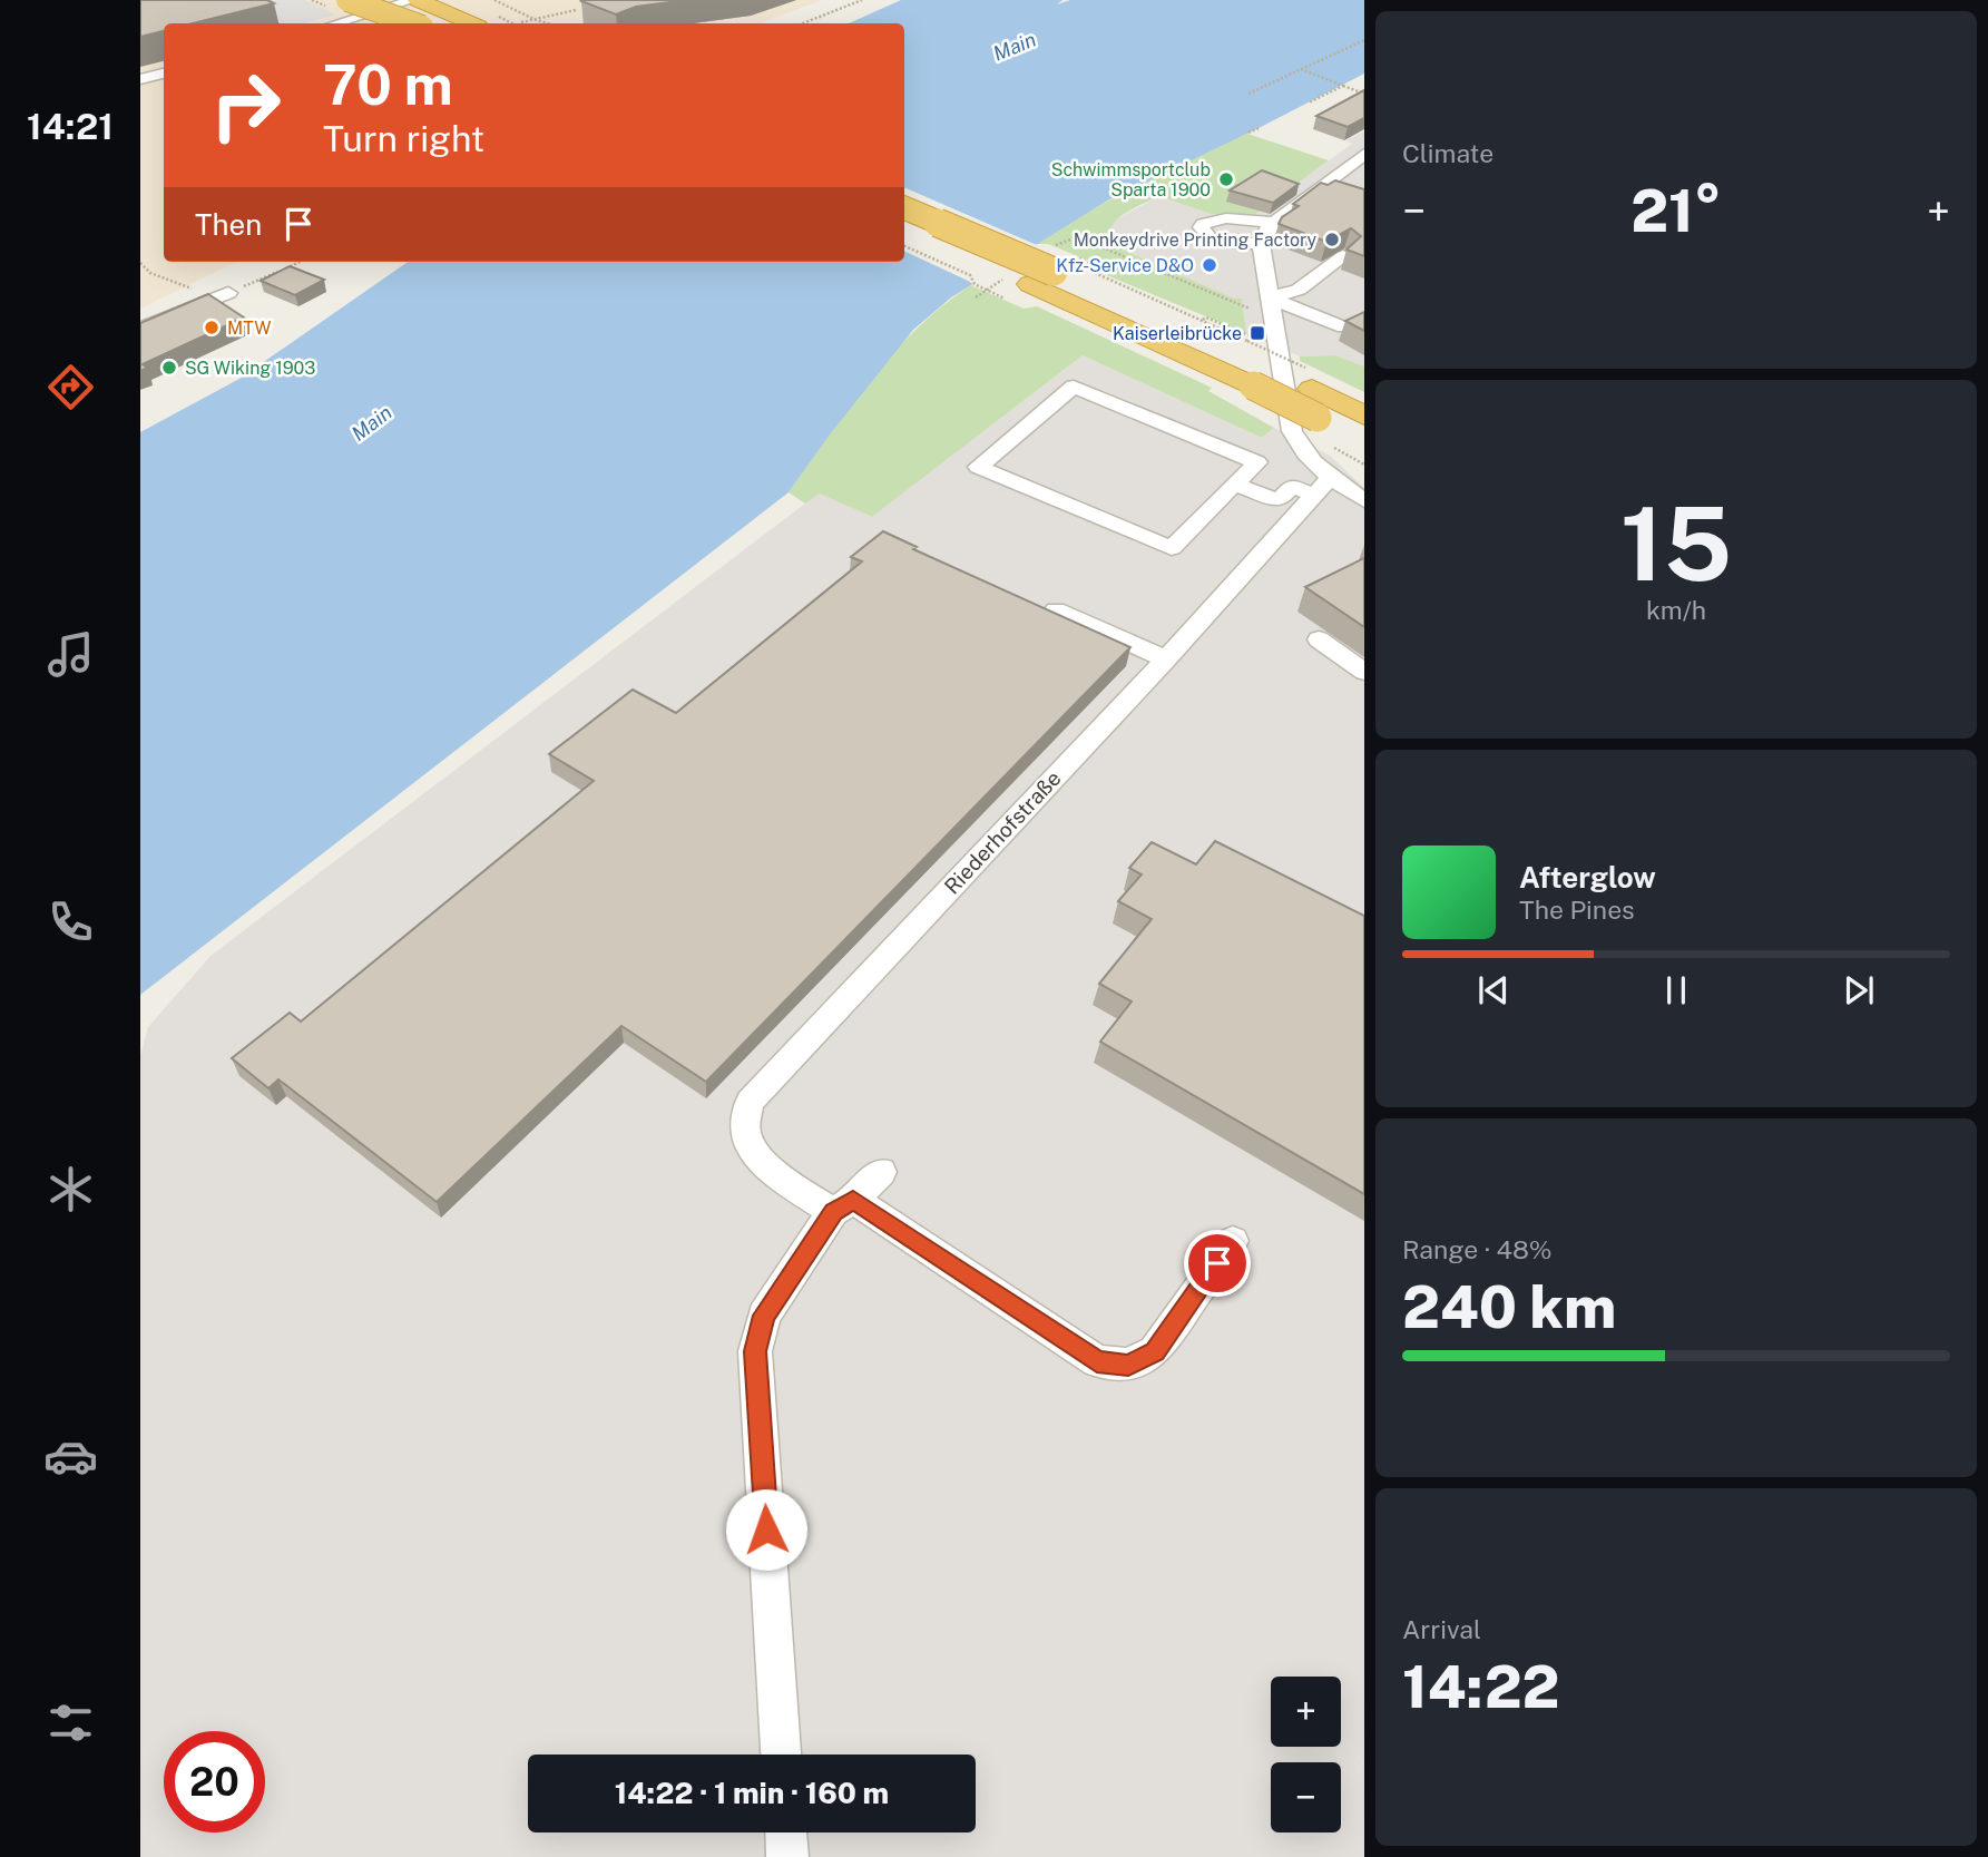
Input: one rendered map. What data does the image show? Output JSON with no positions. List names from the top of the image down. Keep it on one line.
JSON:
{"streets":{"street":["Riederhofstraße"]},"water":["Main"],"places":{"other":["Schwimmsportclub Sparta 1900","Monkeydrive Printing Factory","Kfz-Service D&O","MTW","SG Wiking 1903"],"transit":["Kaiserleibrücke"]},"page":{"tabs":"14:21","tile":["Climate",["15","km/h"],["Range · 48%","240 km"],["Arrival","14:22"]],"turn":["70 m","Turn right"],"heat":["−","21°","+"],"then":"Then","song":["Afterglow","The Pines"],"map_buttons":["+","−"],"limit":"20","trip":"14:22 · 1 min · 160 m"}}
